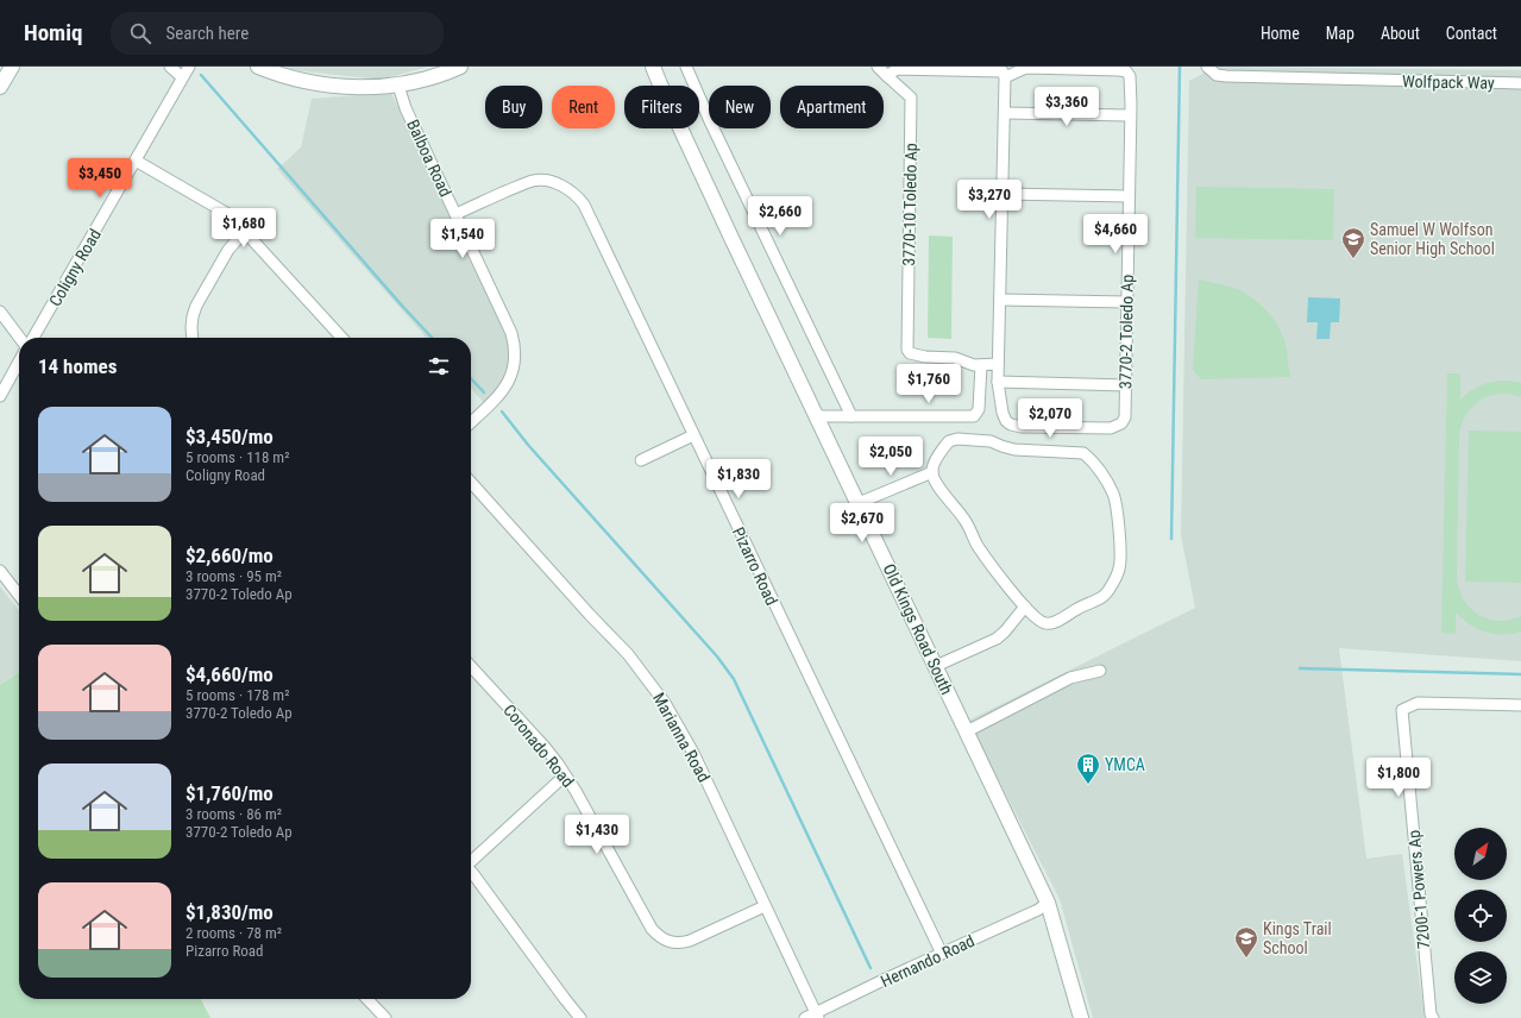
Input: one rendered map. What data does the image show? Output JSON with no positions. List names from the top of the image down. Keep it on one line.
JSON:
{"streets":{"street":["Wolfpack Way","Balboa Road","3770-10 Toledo Ap","Coligny Road","3770-2 Toledo Ap","Pizarro Road","Old Kings Road South","Marianna Road","Coronado Road","7200-1 Powers Ap","Hernando Road"]},"crossings":[["Balboa Road","Pizarro Road"],["Pizarro Road","Hernando Road"],["Old Kings Road South","Hernando Road"],["Marianna Road","Coronado Road"],["Marianna Road","Hernando Road"]],"places":{"school or university":["Samuel W Wolfson Senior High School","Kings Trail School"],"building":["YMCA"]},"north":"top right","page":{"header":"Homiq","search":"Search here","nav":["Home","Map","About","Contact"],"chip":["Buy","Rent","Filters","New","Apartment"],"price":["$3,360","$3,450","$3,270","$2,660","$1,680","$4,660","$1,540","$1,760","$2,070","$2,050","$1,830","$2,670","$1,800","$1,430"],"heading":"14 homes","list":[{"name":"$3,450/mo","note":"5 rooms · 118 m² · Coligny Road"},{"name":"$2,660/mo","note":"3 rooms · 95 m² · 3770-2 Toledo Ap"},{"name":"$4,660/mo","note":"5 rooms · 178 m² · 3770-2 Toledo Ap"},{"name":"$1,760/mo","note":"3 rooms · 86 m² · 3770-2 Toledo Ap"},{"name":"$1,830/mo","note":"2 rooms · 78 m² · Pizarro Road"}]}}
